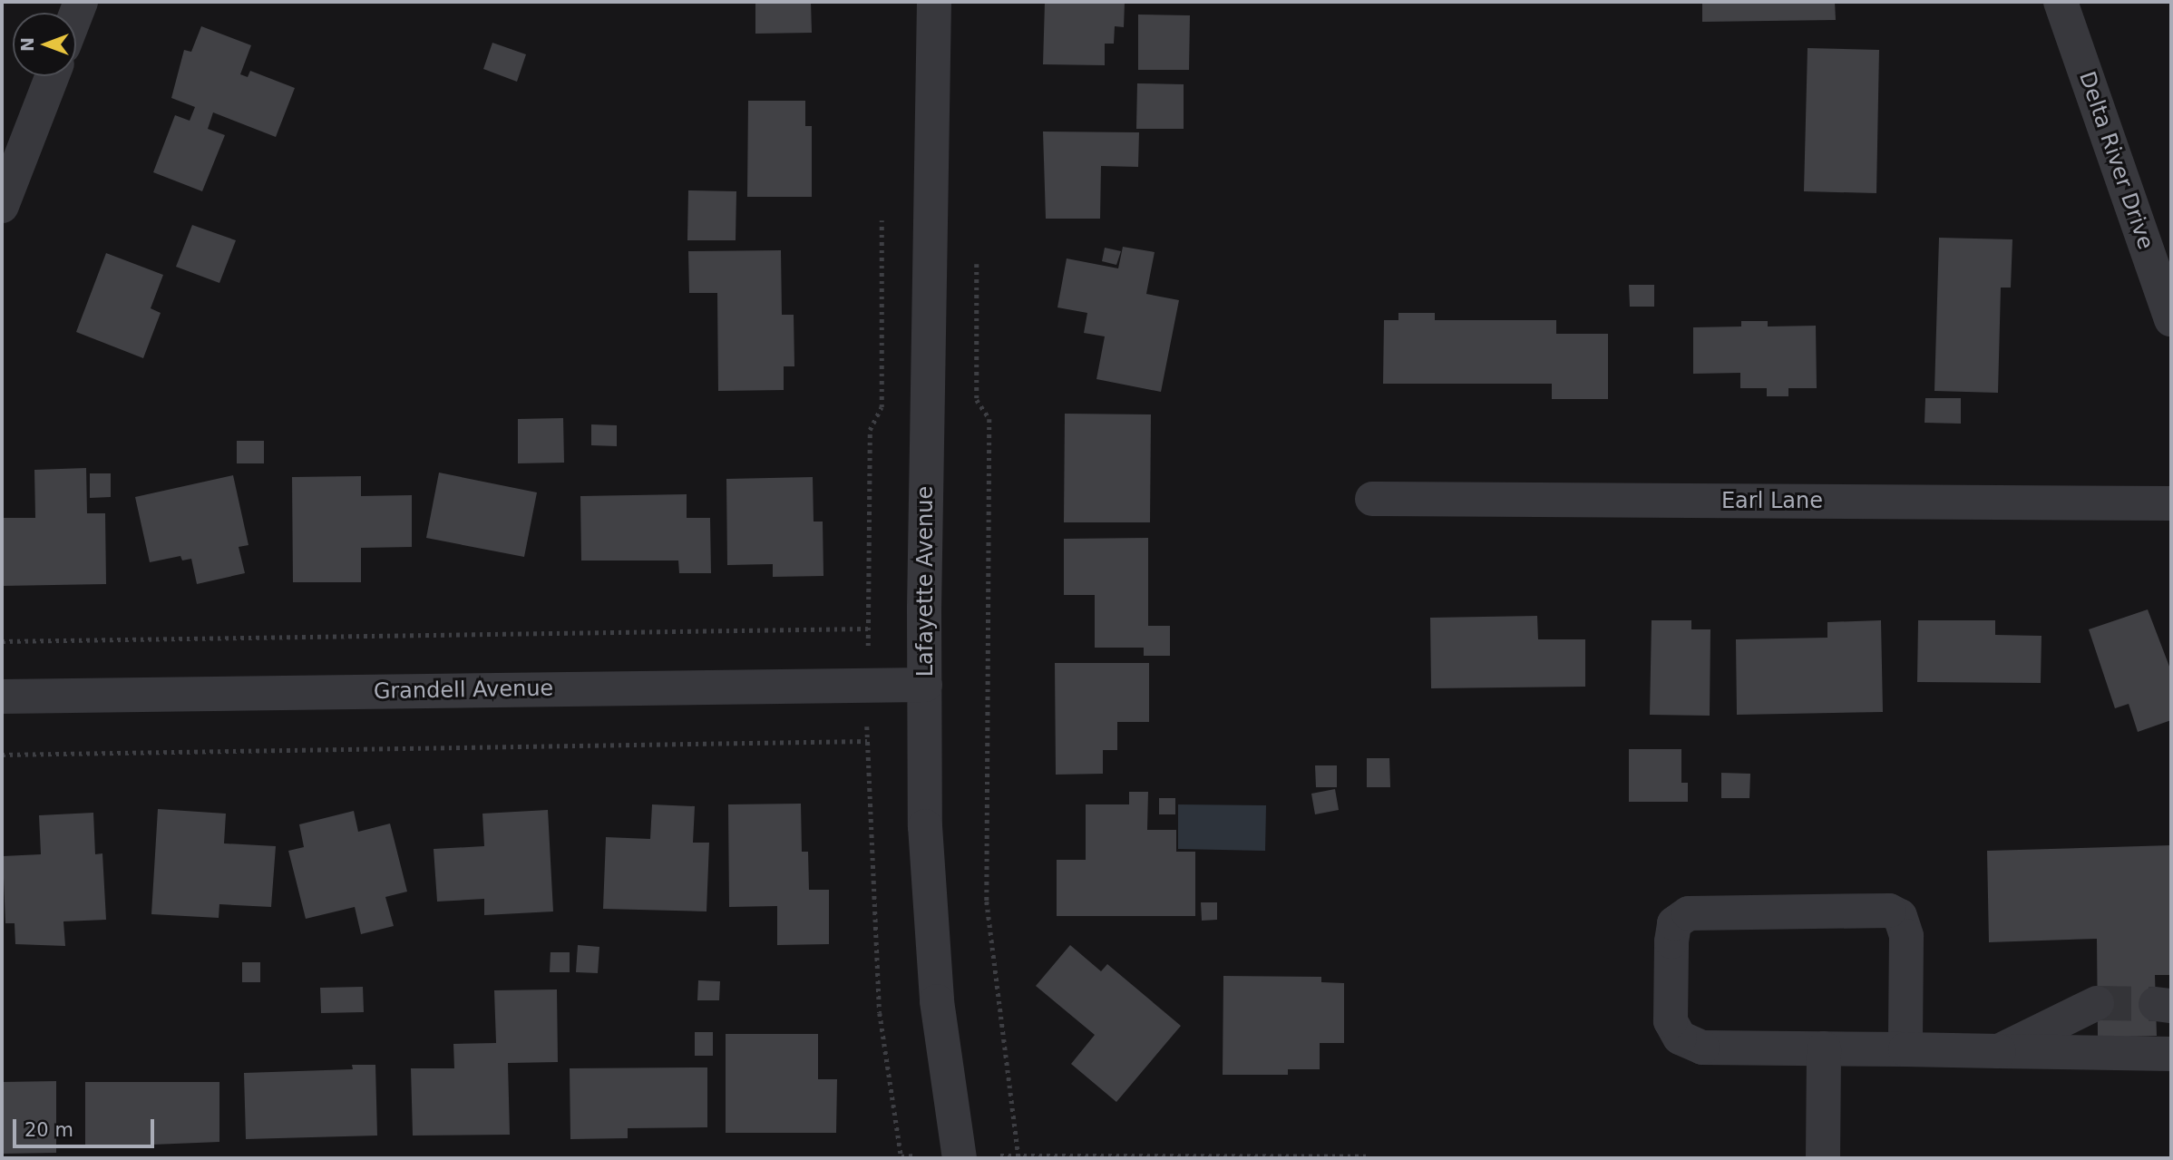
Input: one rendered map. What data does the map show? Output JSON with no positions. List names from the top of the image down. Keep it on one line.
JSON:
{"streets":{"street":["Delta River Drive","Earl Lane","Lafayette Avenue","Grandell Avenue"]},"crossings":[["Lafayette Avenue","Grandell Avenue"]],"scale_bar":"20 m","north":"left"}
